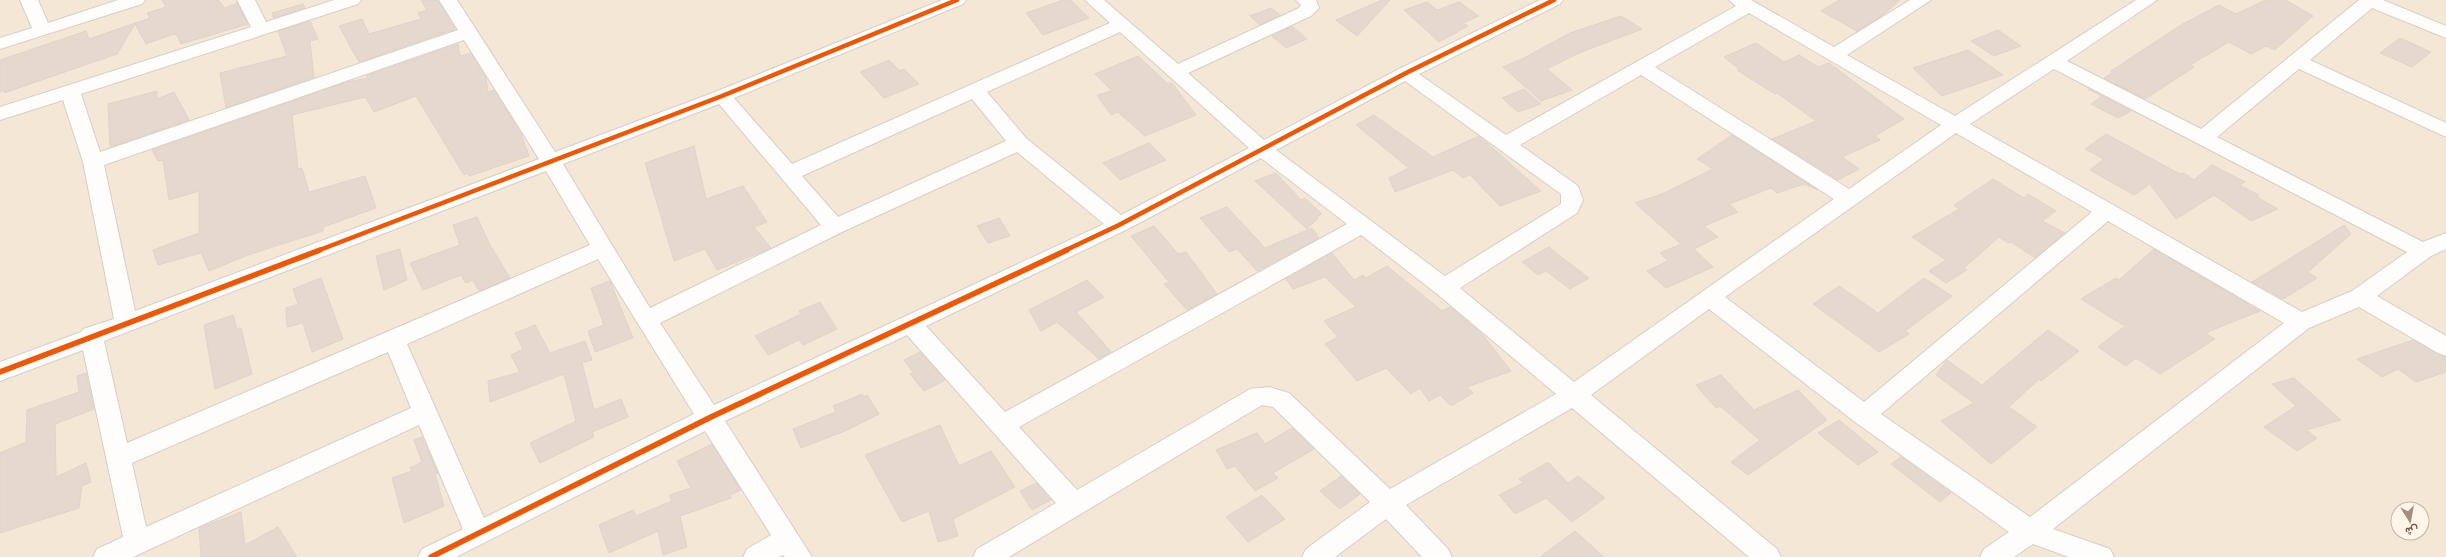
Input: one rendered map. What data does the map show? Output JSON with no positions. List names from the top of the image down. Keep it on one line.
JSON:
{"north":"bottom"}
